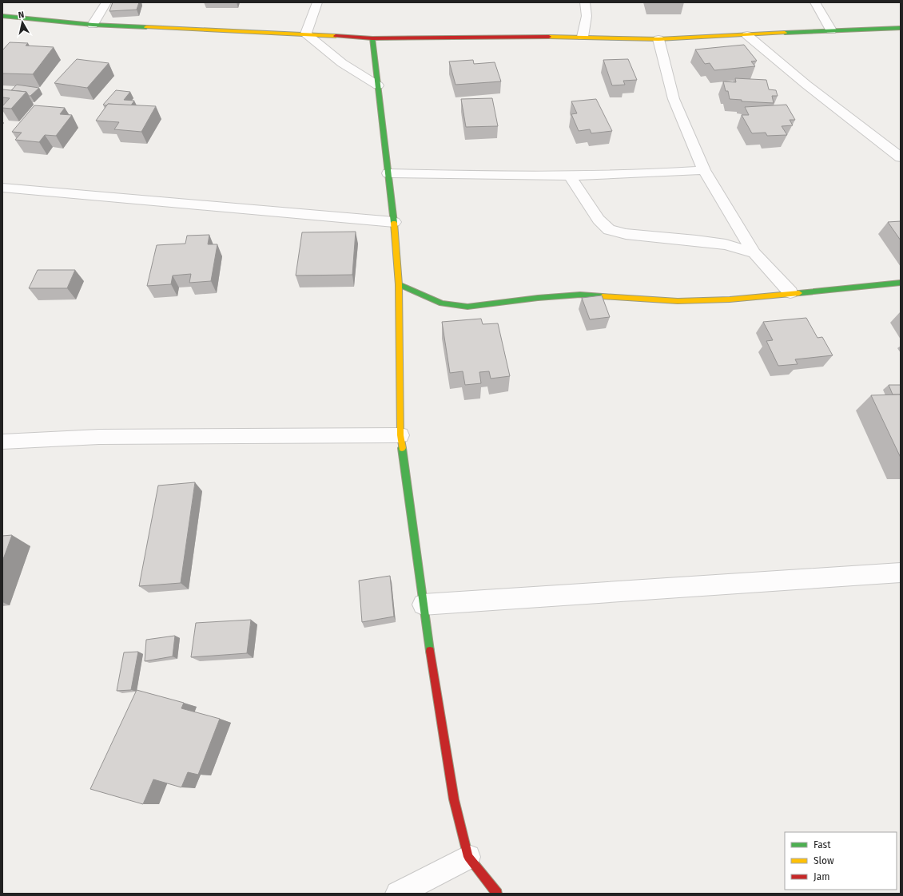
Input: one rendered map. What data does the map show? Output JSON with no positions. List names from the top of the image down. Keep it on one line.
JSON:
{"legend":["Fast","Slow","Jam"],"north":"top"}
